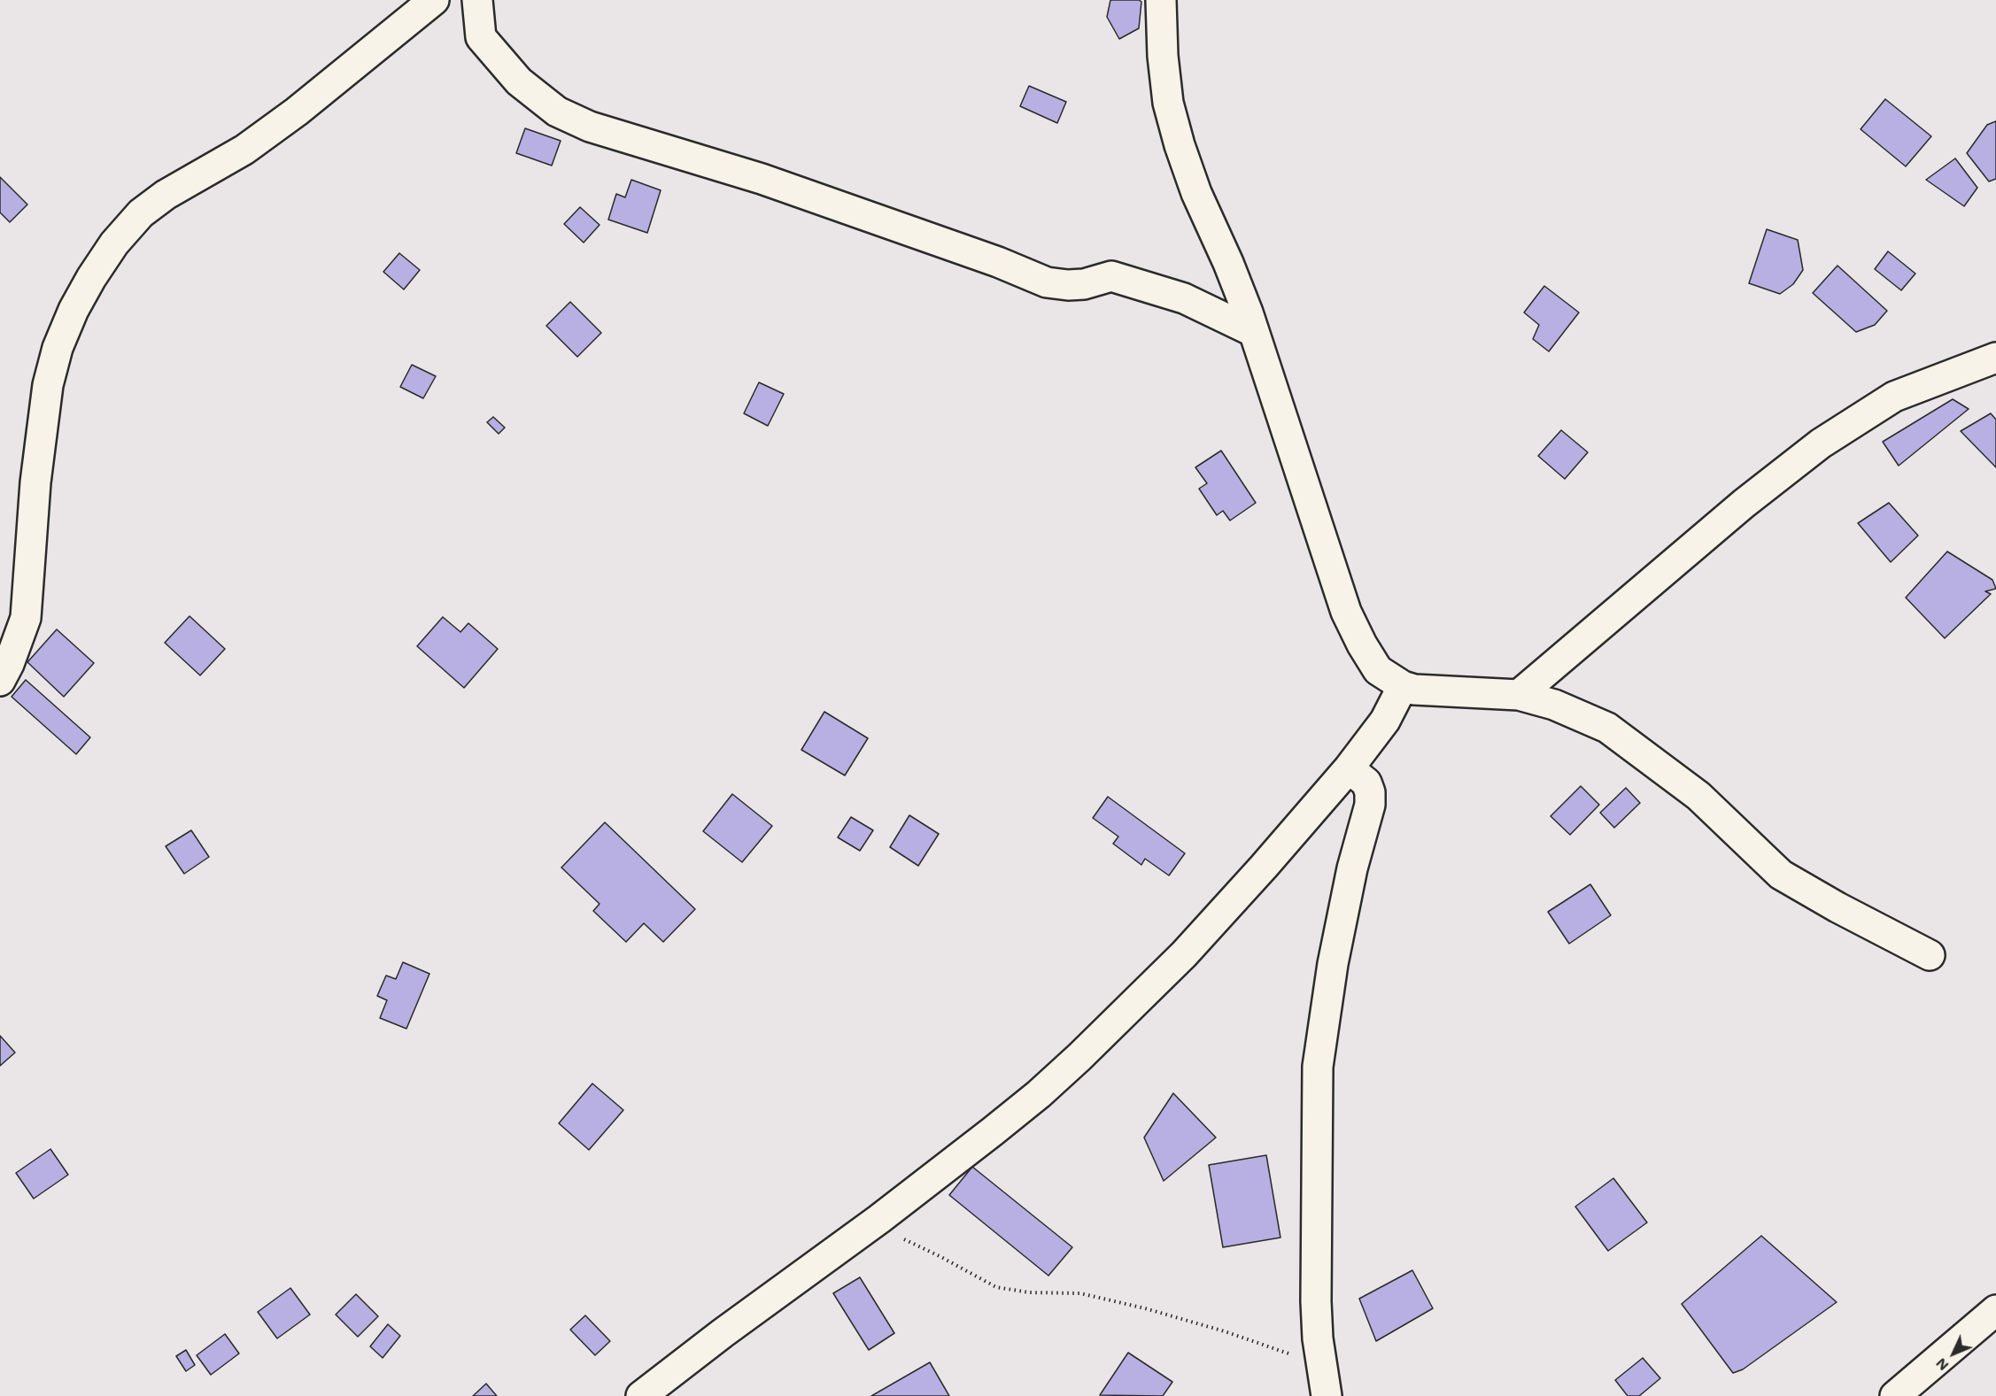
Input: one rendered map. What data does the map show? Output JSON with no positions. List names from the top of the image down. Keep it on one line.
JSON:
{"north":"bottom left"}
